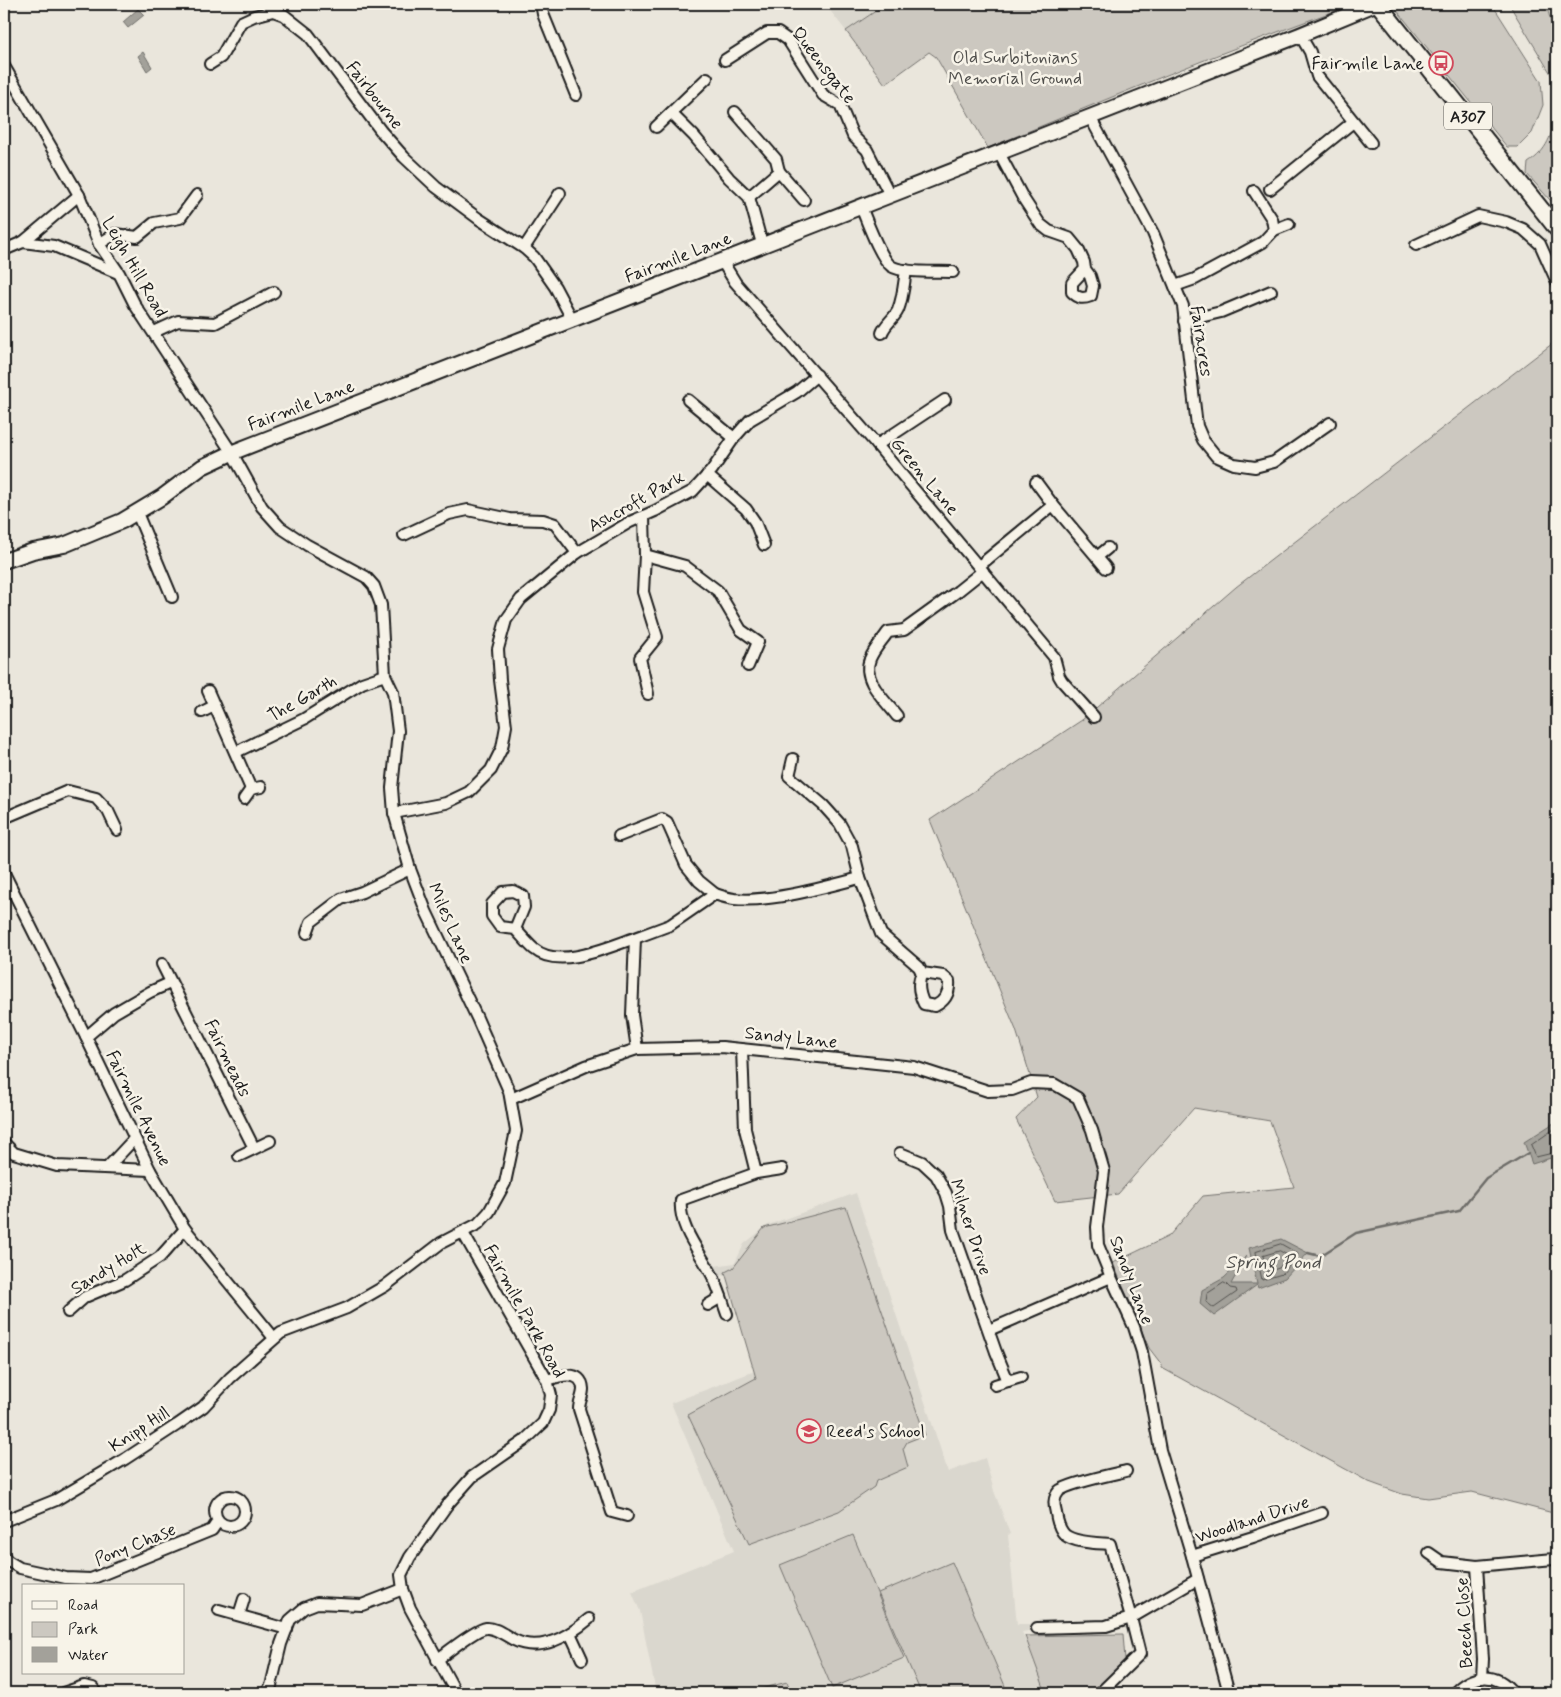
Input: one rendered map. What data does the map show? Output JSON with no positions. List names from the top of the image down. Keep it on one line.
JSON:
{"streets":{"main road":["A307"],"street":["Queensgate","Fairbourne","Fairmile Lane","Leigh Hill Road","Fairacres","Green Lane","Ashcroft Park","The Garth","Miles Lane","Sandy Lane","Fairmeads","Fairmile Avenue","Milner Drive","Sandy Holt","Fairmile Park Road","Knipp Hill","Woodland Drive","Pony Chase","Beech Close"]},"crossings":[["Queensgate","Fairmile Lane"],["Fairbourne","Fairmile Lane"],["A307","Fairmile Lane"],["Fairmile Lane","Leigh Hill Road"],["Fairmile Lane","Fairacres"],["Fairmile Lane","Green Lane"],["Fairmile Lane","Miles Lane"],["Leigh Hill Road","Miles Lane"],["Green Lane","Ashcroft Park"],["Ashcroft Park","Miles Lane"],["The Garth","Miles Lane"],["Miles Lane","Sandy Lane"],["Miles Lane","Fairmile Avenue"],["Miles Lane","Fairmile Park Road"],["Miles Lane","Knipp Hill"],["Sandy Lane","Woodland Drive"],["Fairmile Avenue","Sandy Holt"],["Fairmile Avenue","Knipp Hill"]],"water":["Spring Pond"],"parks":["Old Surbitonians Memorial Ground"],"places":{"bus stop":["Fairmile Lane"],"school or university":["Reed's School"]},"legend":["Road","Park","Water"]}
